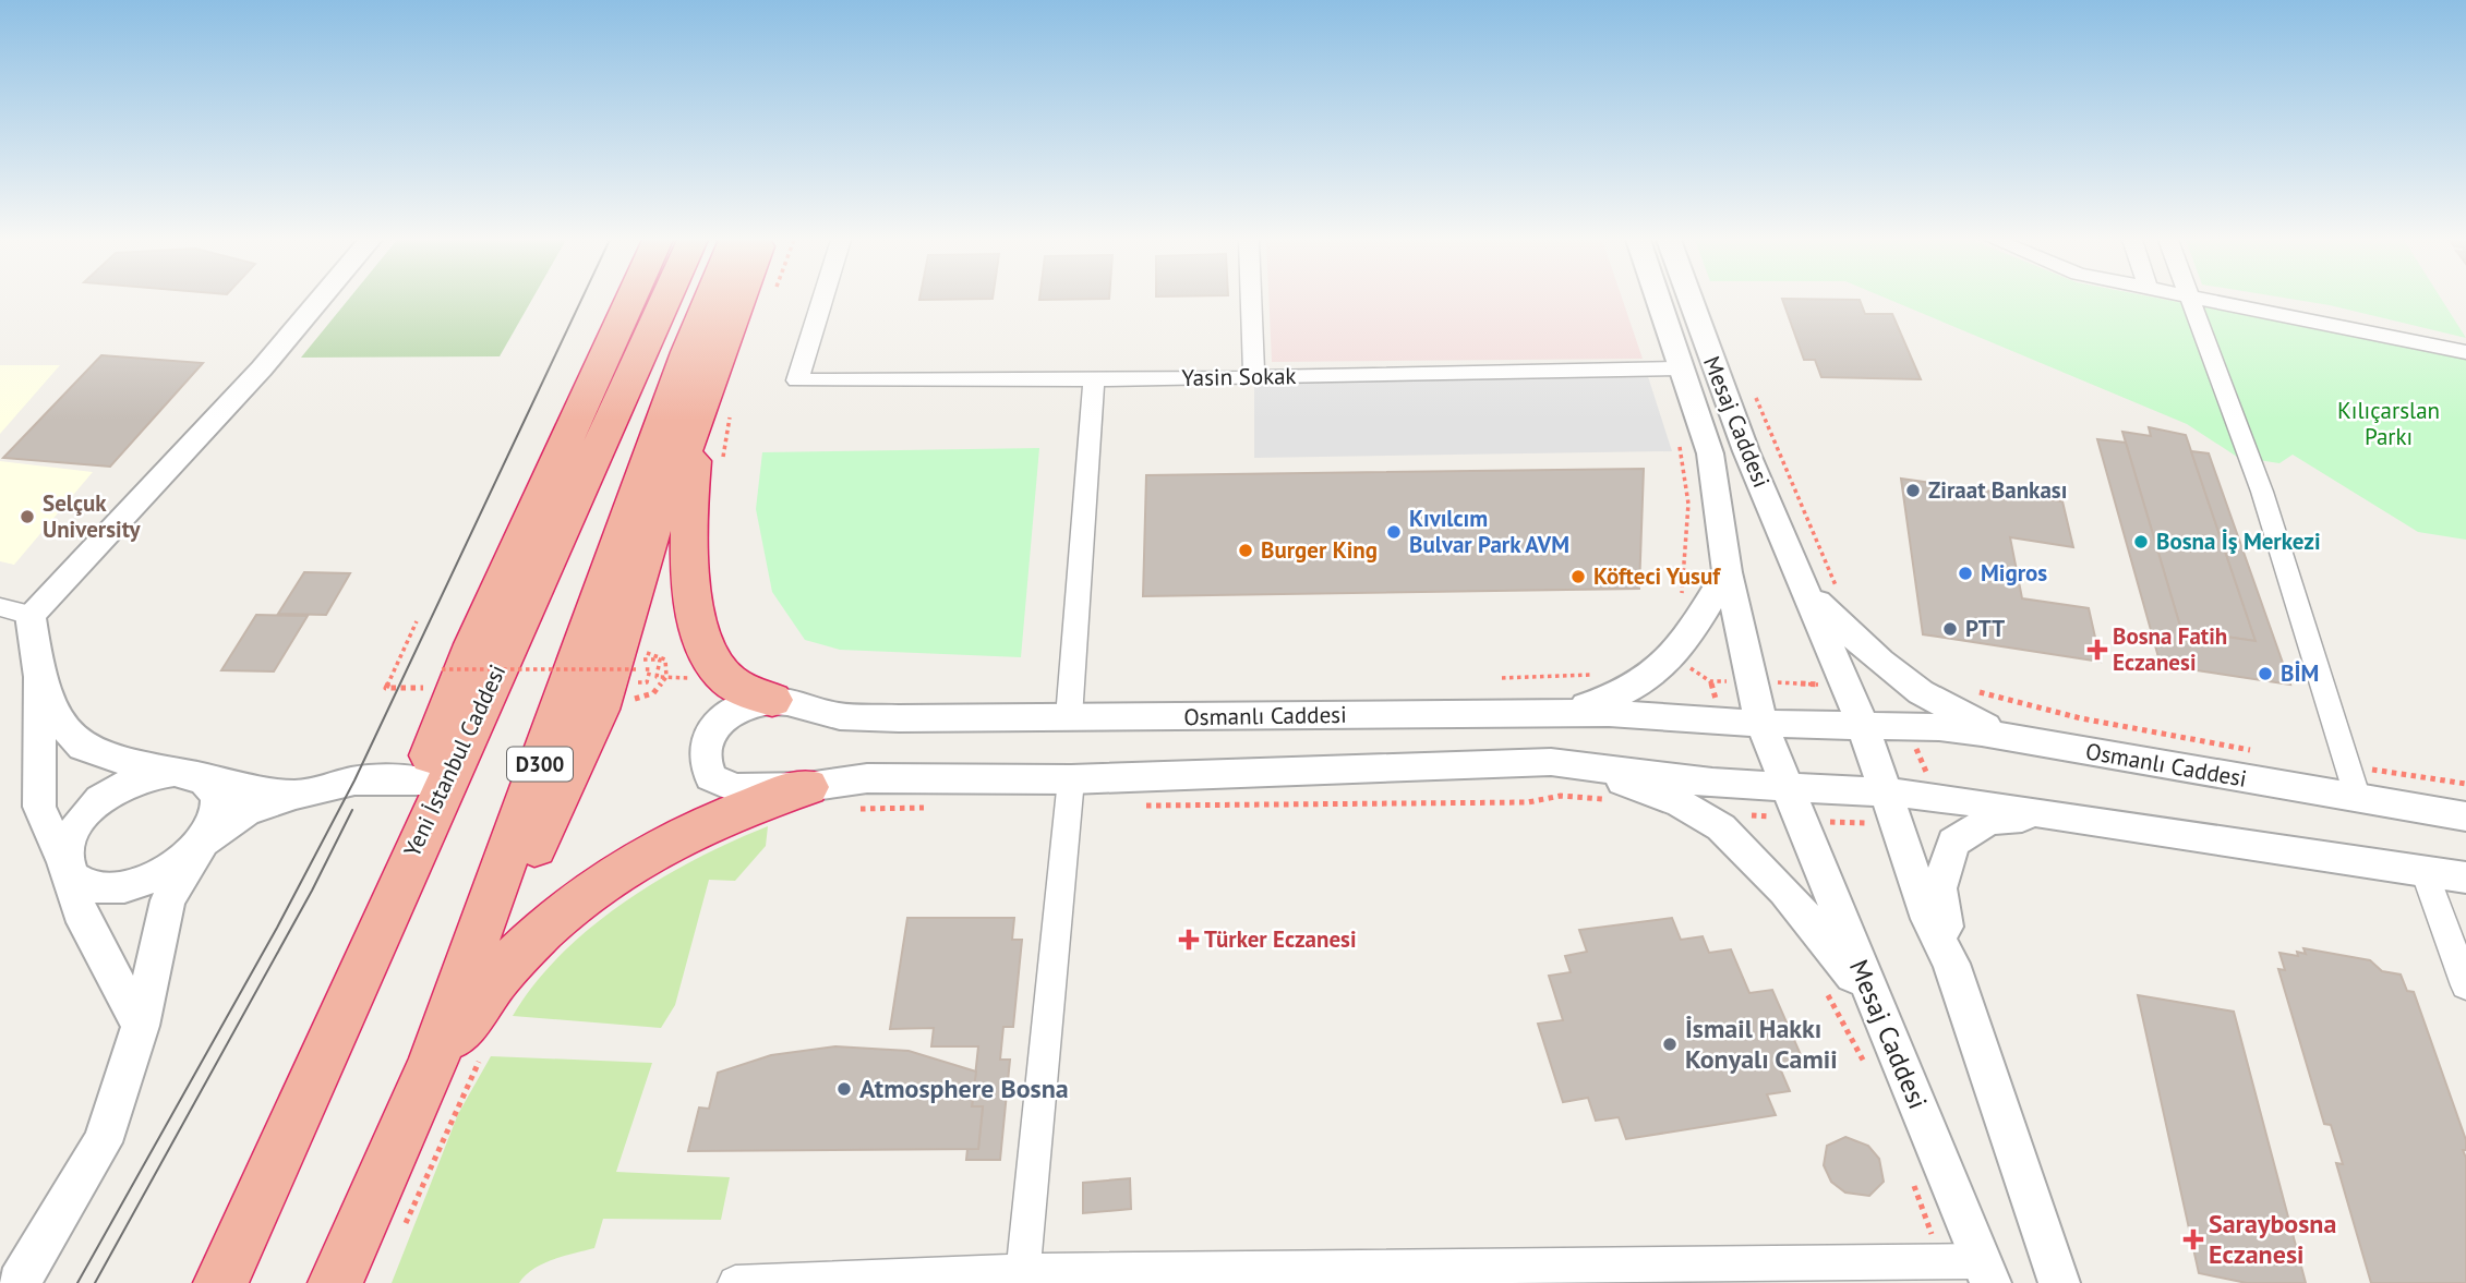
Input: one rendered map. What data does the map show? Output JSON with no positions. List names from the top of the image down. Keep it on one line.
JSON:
{"streets":{"highway":["Yeni İstanbul Caddesi","D300"],"street":["Yasin Sokak","Mesaj Caddesi","Osmanlı Caddesi"]},"crossings":[["Yasin Sokak","Mesaj Caddesi"],["Mesaj Caddesi","Osmanlı Caddesi"]],"parks":["Kılıçarslan Parkı"],"places":{"other":["Ziraat Bankası","Selçuk University","Kıvılcım Bulvar Park AVM","Bosna İş Merkezi","Burger King","Migros","Köfteci Yusuf","PTT","BİM","İsmail Hakkı Konyalı Camii","Atmosphere Bosna"],"health":["Bosna Fatih Eczanesi","Türker Eczanesi","Saraybosna Eczanesi"]}}
